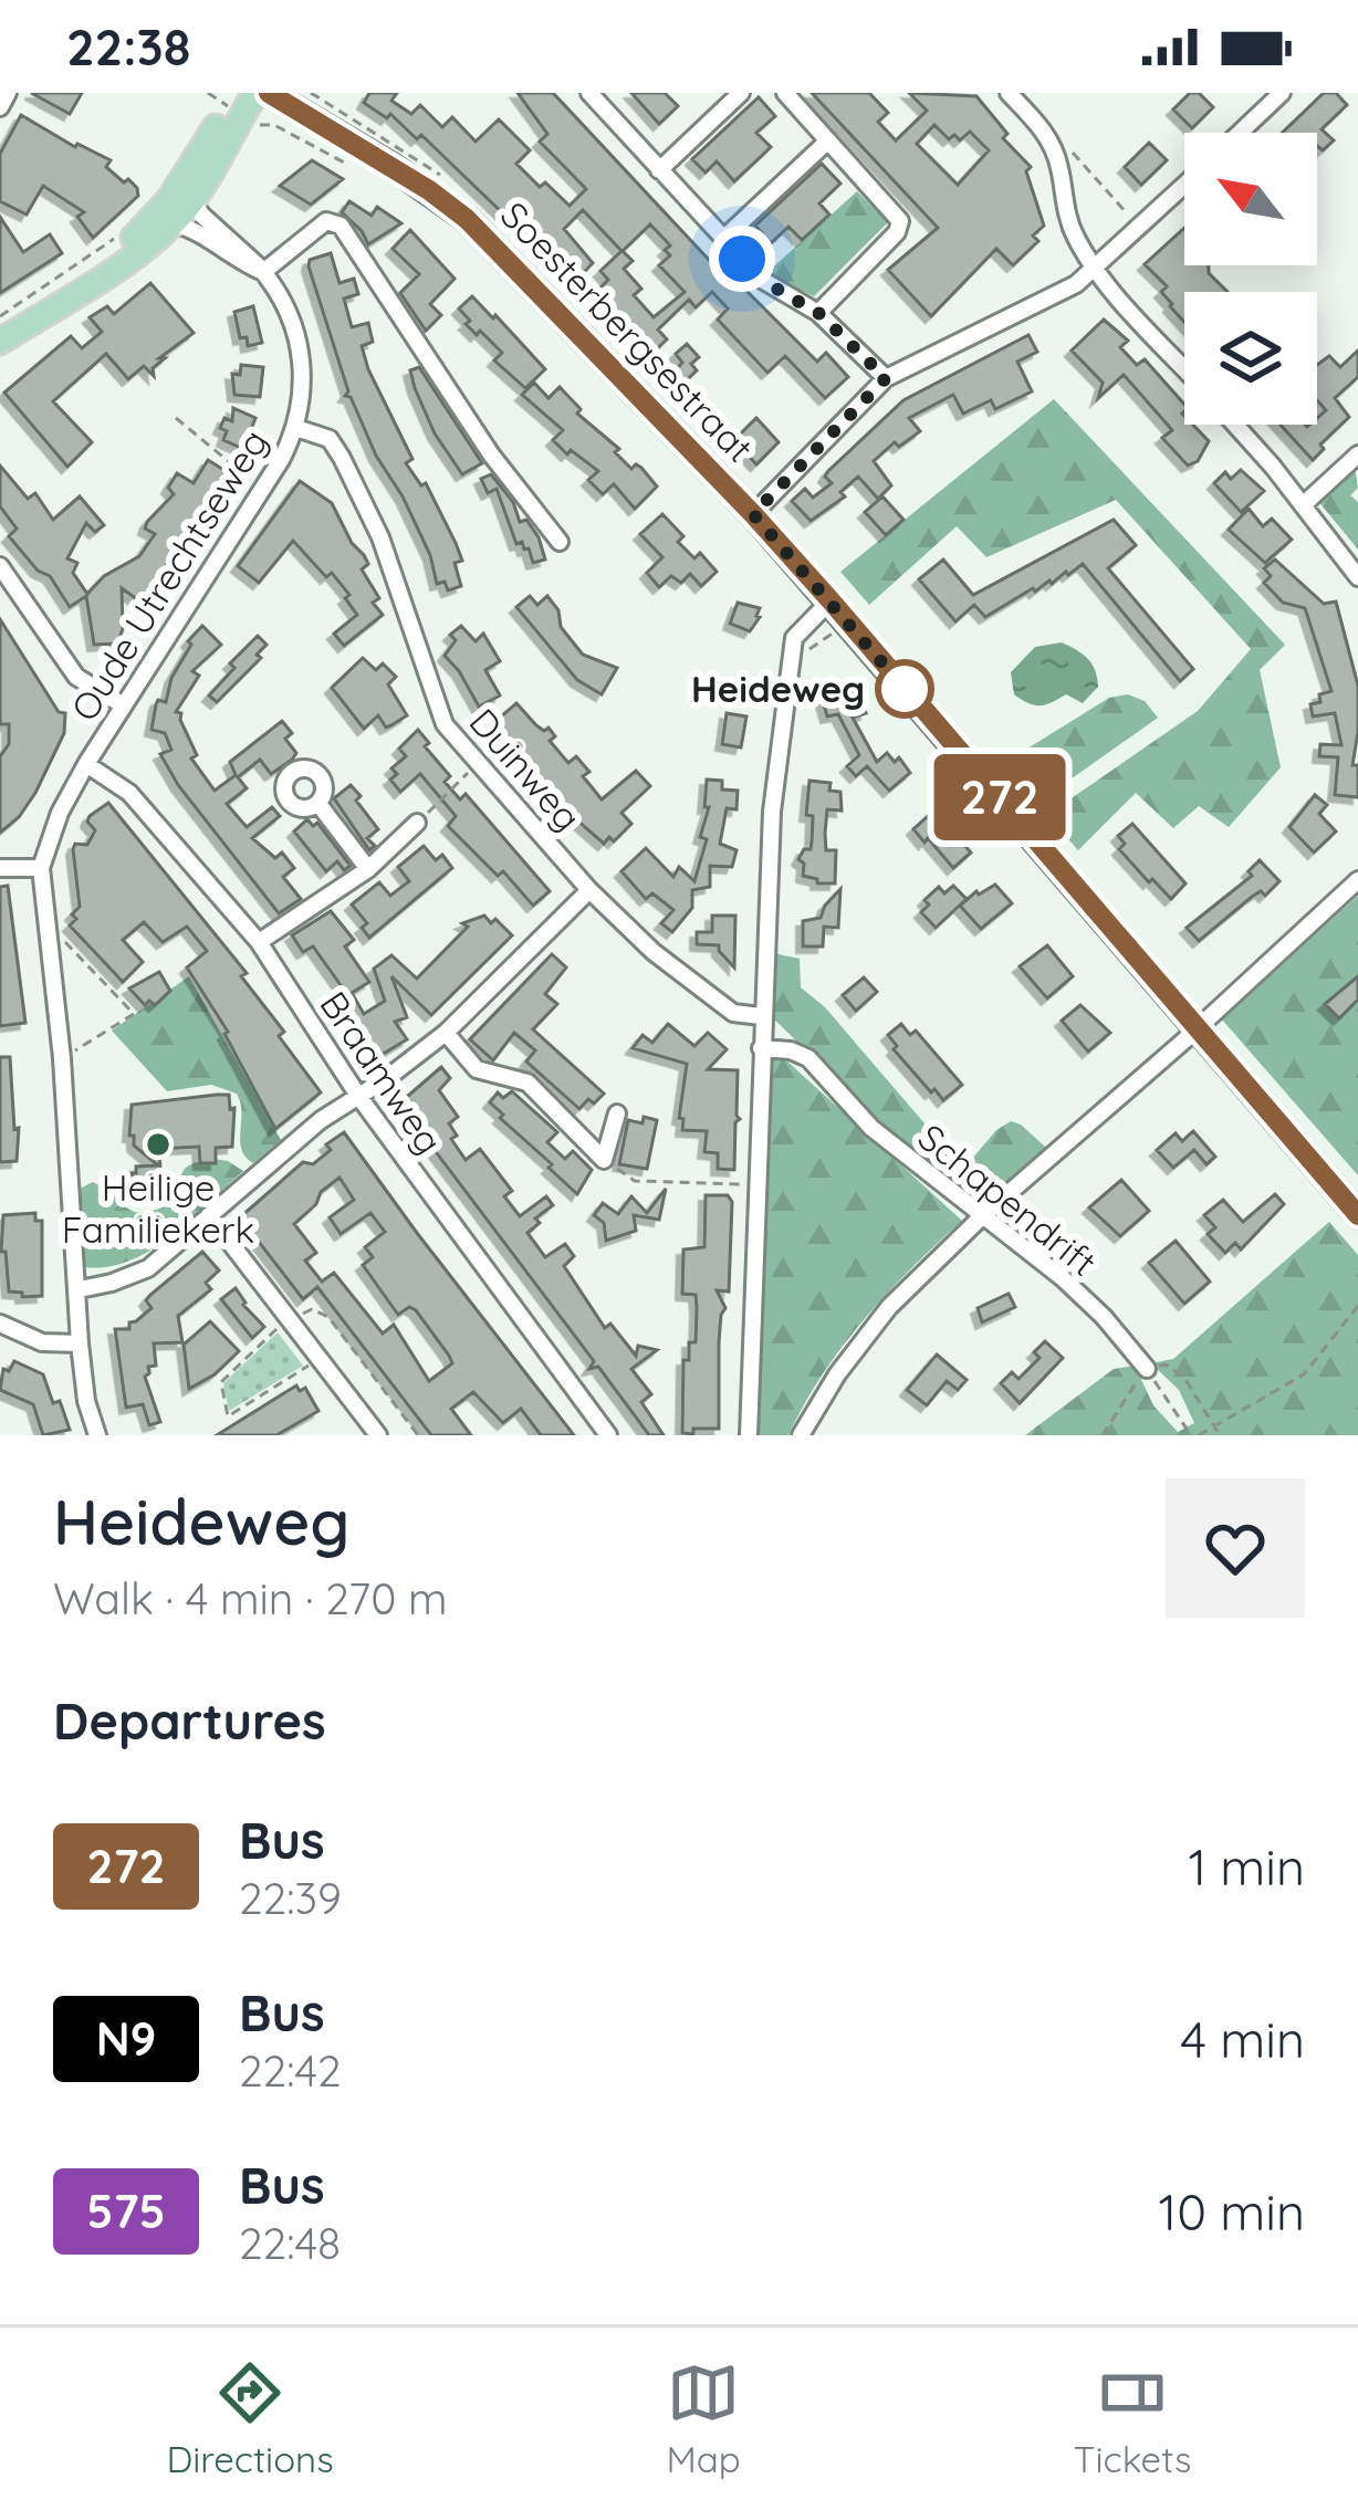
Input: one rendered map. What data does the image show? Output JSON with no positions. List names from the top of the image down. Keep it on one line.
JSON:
{"streets":{"main road":["Soesterbergsestraat"],"street":["Oude Utrechtseweg","Duinweg","Braamweg","Schapendrift"]},"crossings":[["Oude Utrechtseweg","Duinweg"],["Oude Utrechtseweg","Braamweg"]],"places":["Heideweg","Heilige Familiekerk"],"lines":["bus line 272"],"north":"top left","page":{"status":"22:38","on_map":"272","heading":[["Heideweg","Walk · 4 min · 270 m"],"Departures"],"list":[{"mark":"272","name":"Bus","note":"22:39","value":"1 min"},{"mark":"N9","name":"Bus","note":"22:42","value":"4 min"},{"mark":"575","name":"Bus","note":"22:48","value":"10 min"}],"tabs":["Directions","Map","Tickets"]}}
